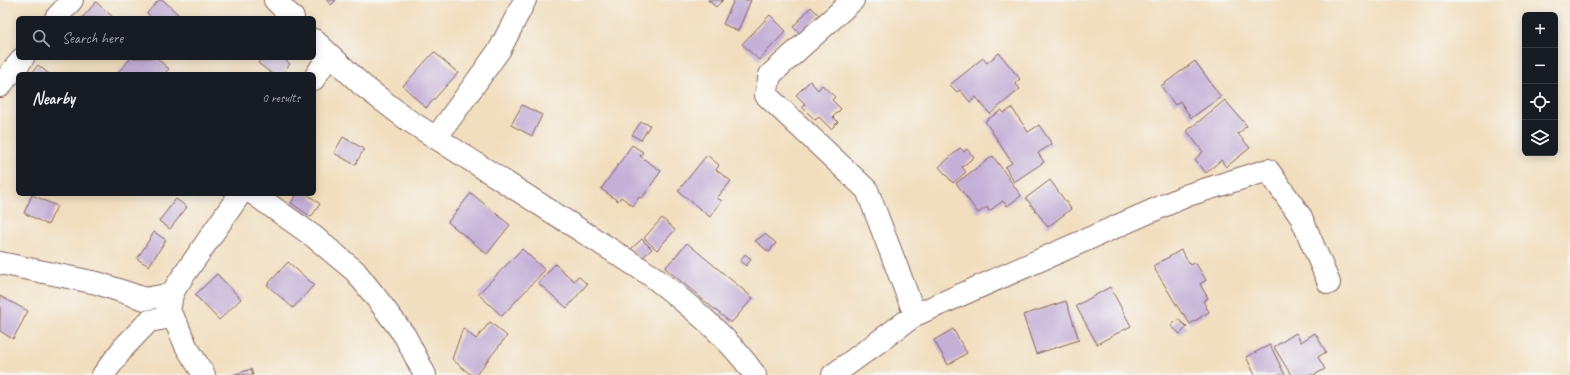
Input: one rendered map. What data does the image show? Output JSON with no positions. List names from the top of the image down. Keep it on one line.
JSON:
{"page":{"map_buttons":["+","−"],"search":"Search here","heading":["Nearby","0 results"]}}
